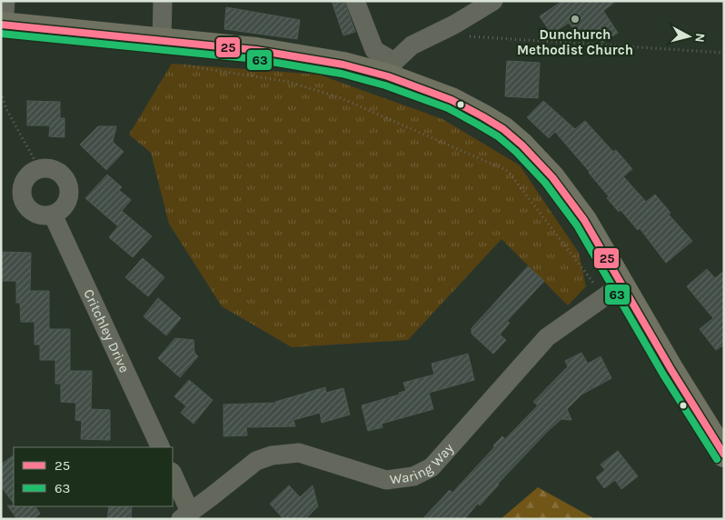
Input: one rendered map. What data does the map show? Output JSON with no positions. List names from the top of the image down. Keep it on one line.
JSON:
{"streets":{"street":["Critchley Drive","Waring Way"]},"places":["Dunchurch Methodist Church"],"lines":["transit line 25","transit line 63"],"legend":["25","63"],"north":"right"}
